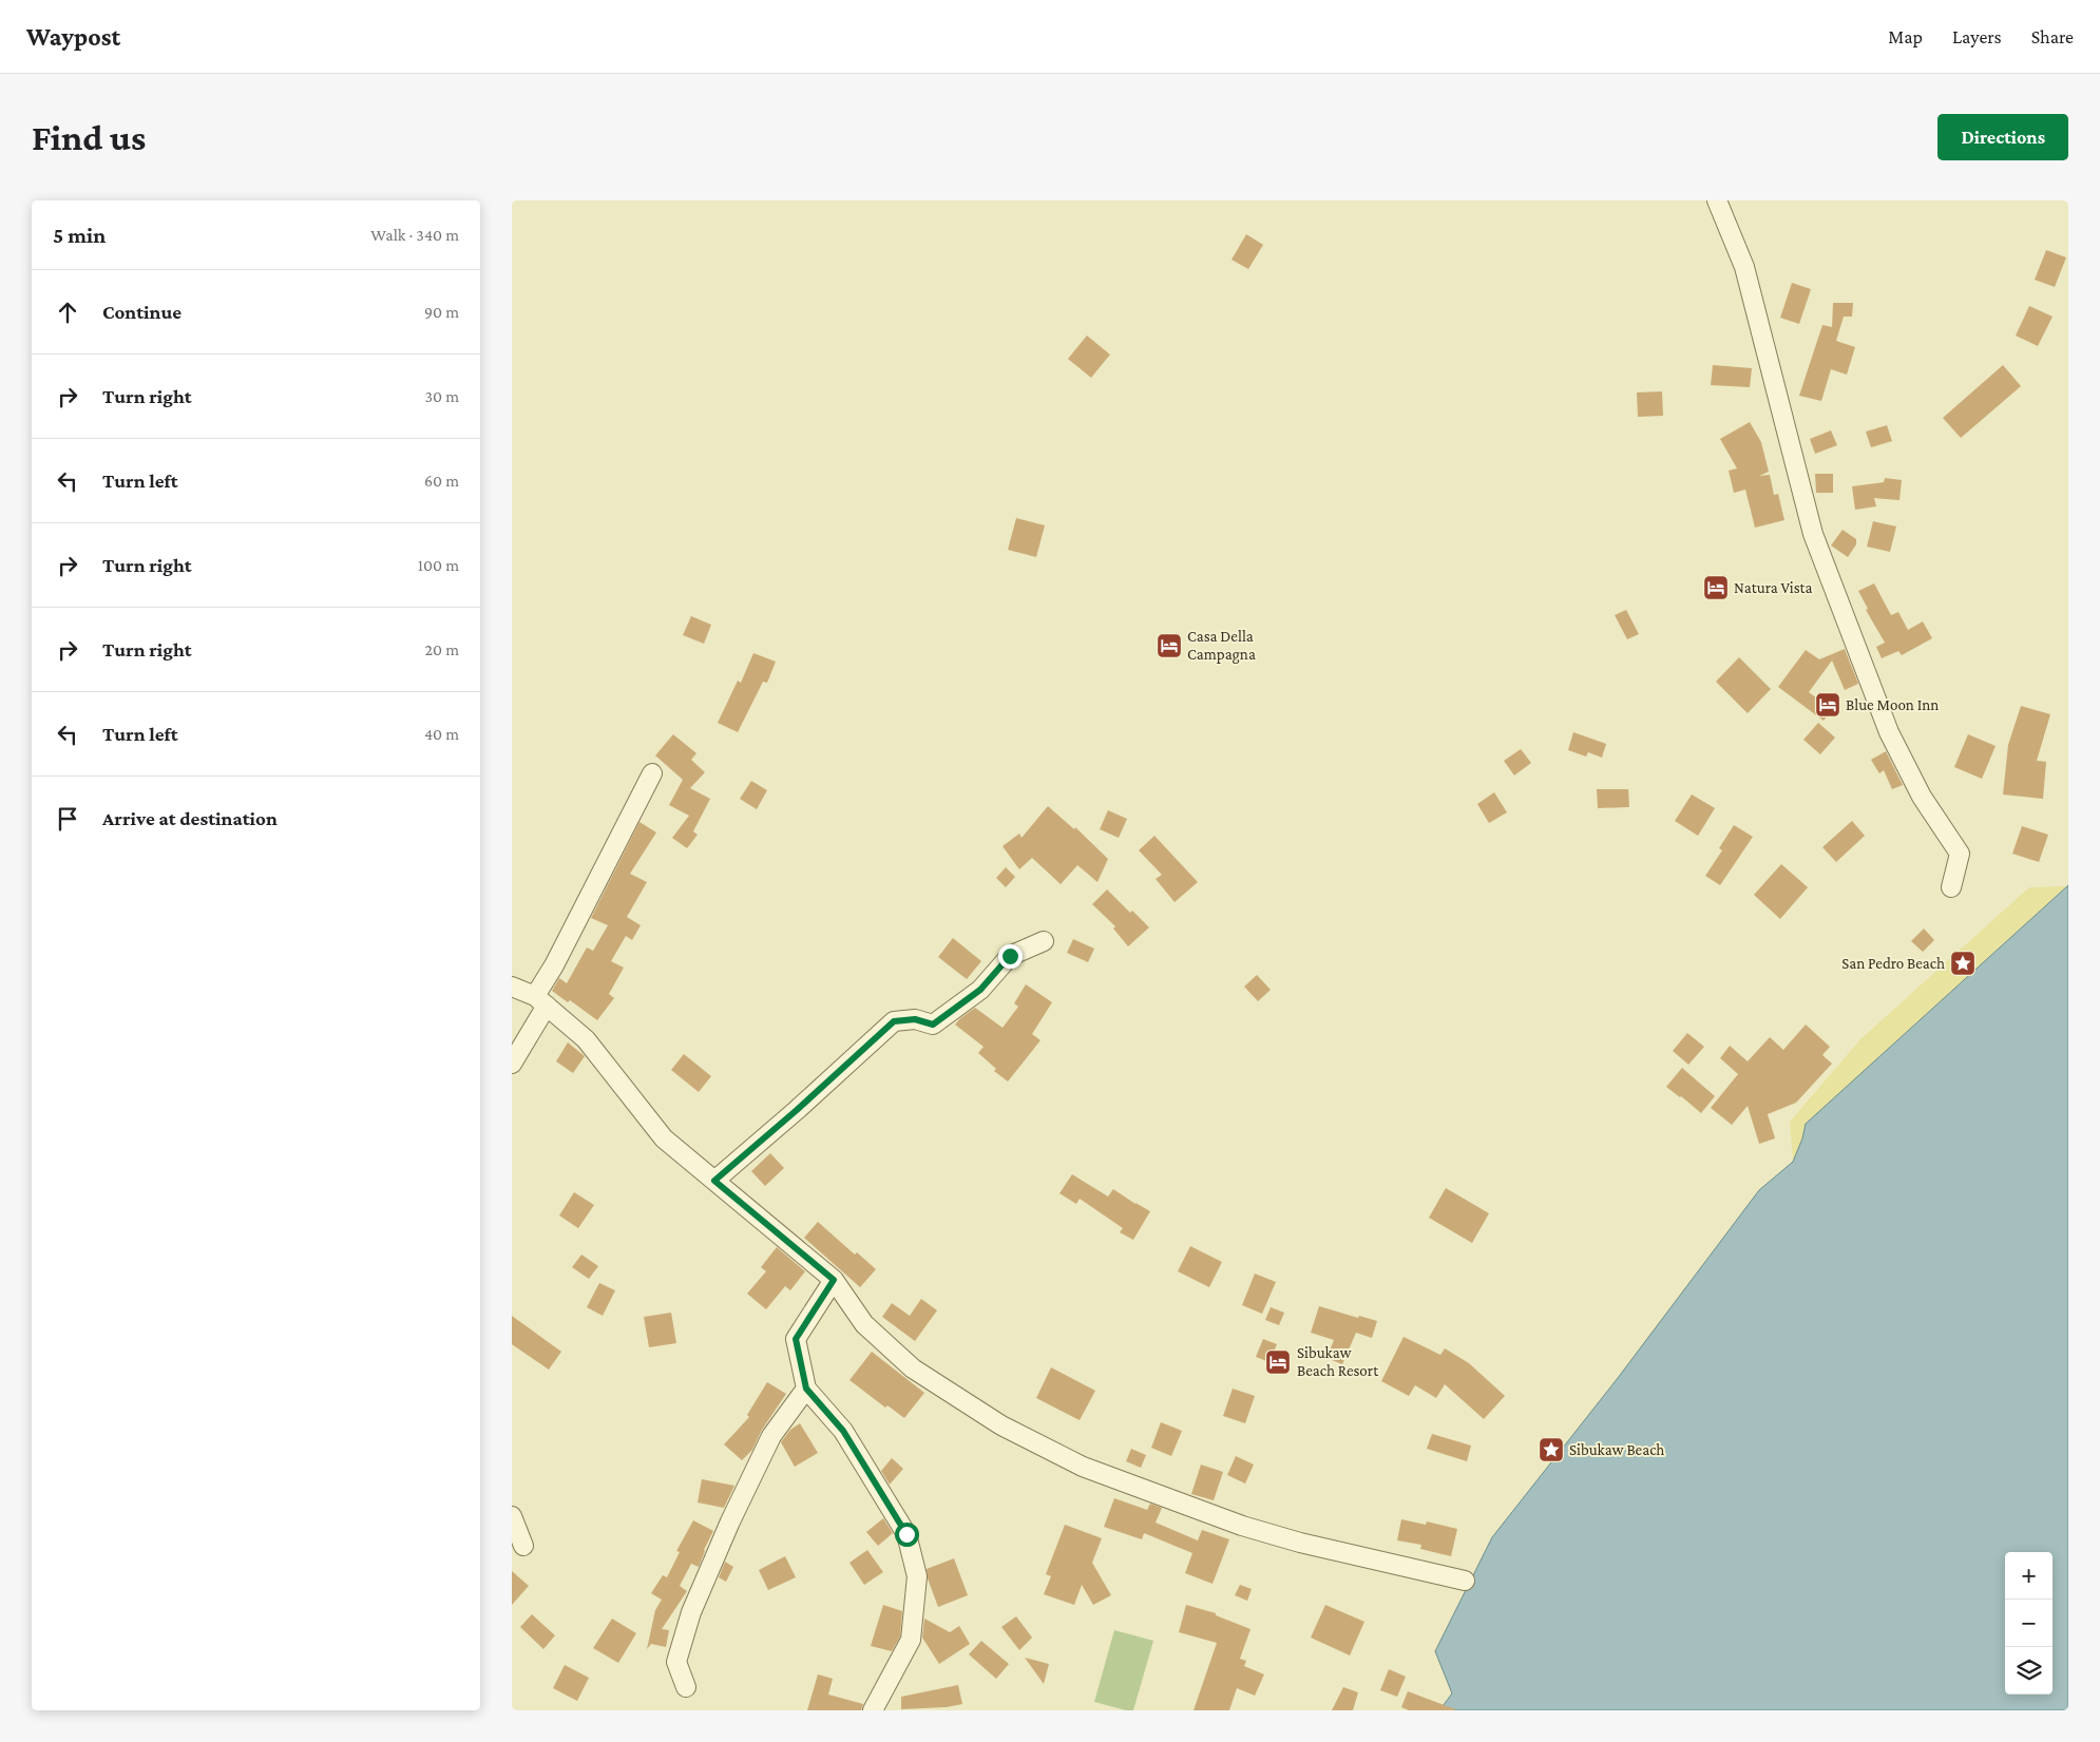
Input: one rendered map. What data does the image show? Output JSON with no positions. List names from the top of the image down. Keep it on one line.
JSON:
{"places":{"hotel":["Natura Vista","Casa Della Campagna","Blue Moon Inn","Sibukaw Beach Resort"],"place":["San Pedro Beach","Sibukaw Beach"]},"page":{"header":"Waypost","nav":["Map","Layers","Share"],"buttons":"Directions","title":"Find us","heading":["5 min","Walk · 340 m"],"list":[["Continue","90 m"],["Turn right","30 m"],["Turn left","60 m"],["Turn right","100 m"],["Turn right","20 m"],["Turn left","40 m"],"Arrive at destination"],"map_buttons":["+","−"]}}
